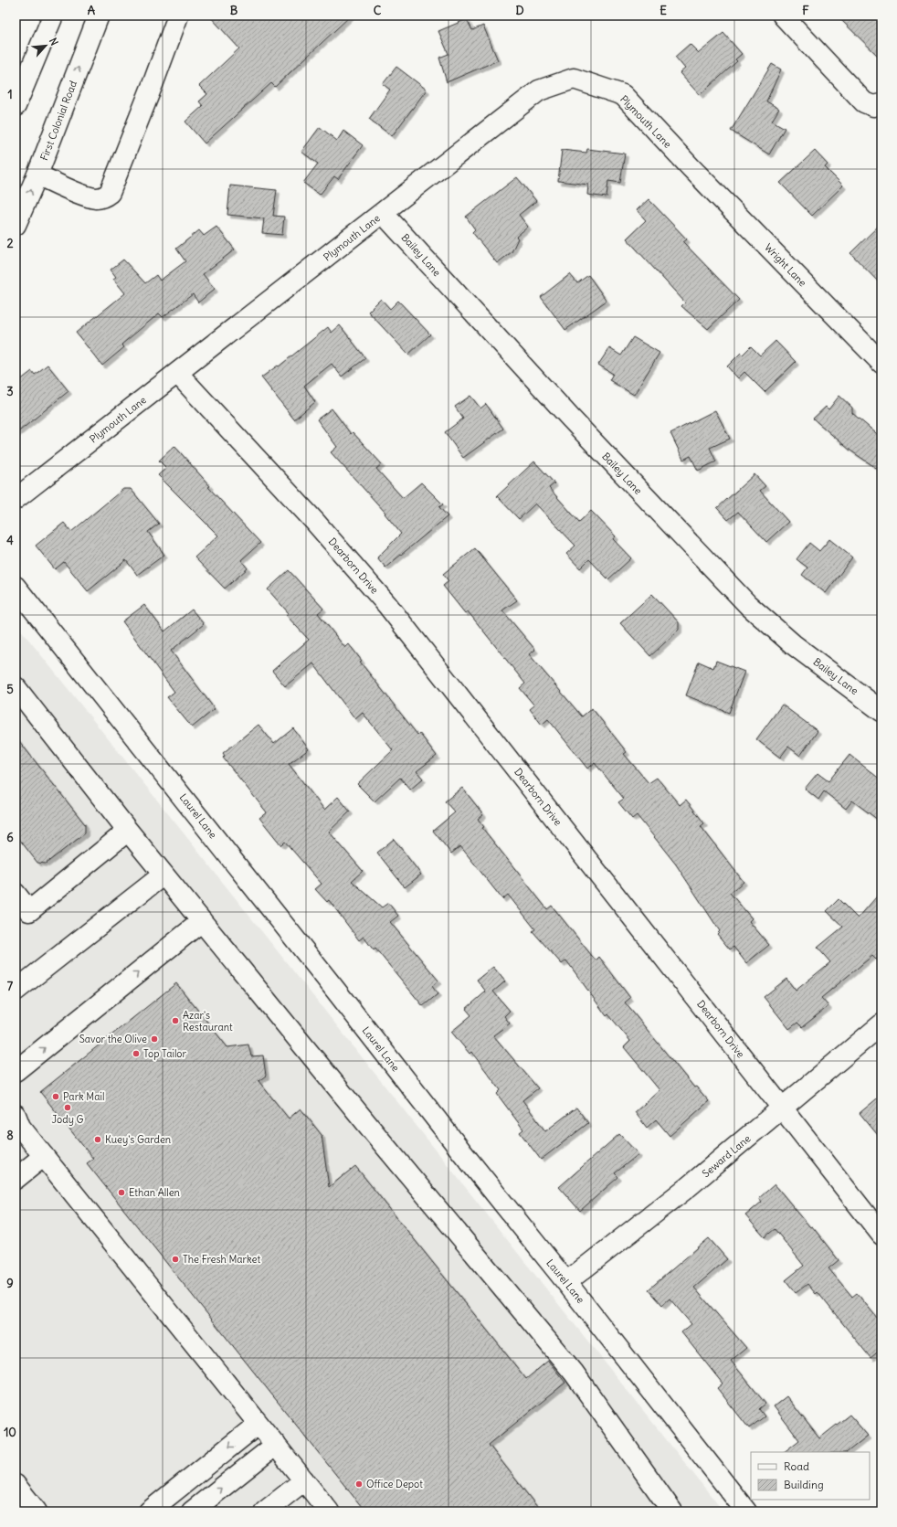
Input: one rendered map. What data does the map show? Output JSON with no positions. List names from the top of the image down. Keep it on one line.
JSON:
{"streets":{"street":["First Colonial Road","Plymouth Lane","Bailey Lane","Wright Lane","Dearborn Drive","Laurel Lane","Seward Lane"]},"crossings":[["Plymouth Lane","Bailey Lane"],["Plymouth Lane","Wright Lane"],["Plymouth Lane","Dearborn Drive"],["Dearborn Drive","Seward Lane"],["Laurel Lane","Seward Lane"]],"places":["Azar's Restaurant","Savor the Olive","Top Tailor","Park Mail","Jody G","Kuey's Garden","Ethan Allen","The Fresh Market","Office Depot"],"legend":["Road","Building"],"north":"top right","grid":{"columns":["A","B","C","D","E","F"],"rows":["1","2","3","4","5","6","7","8","9","10"]}}
